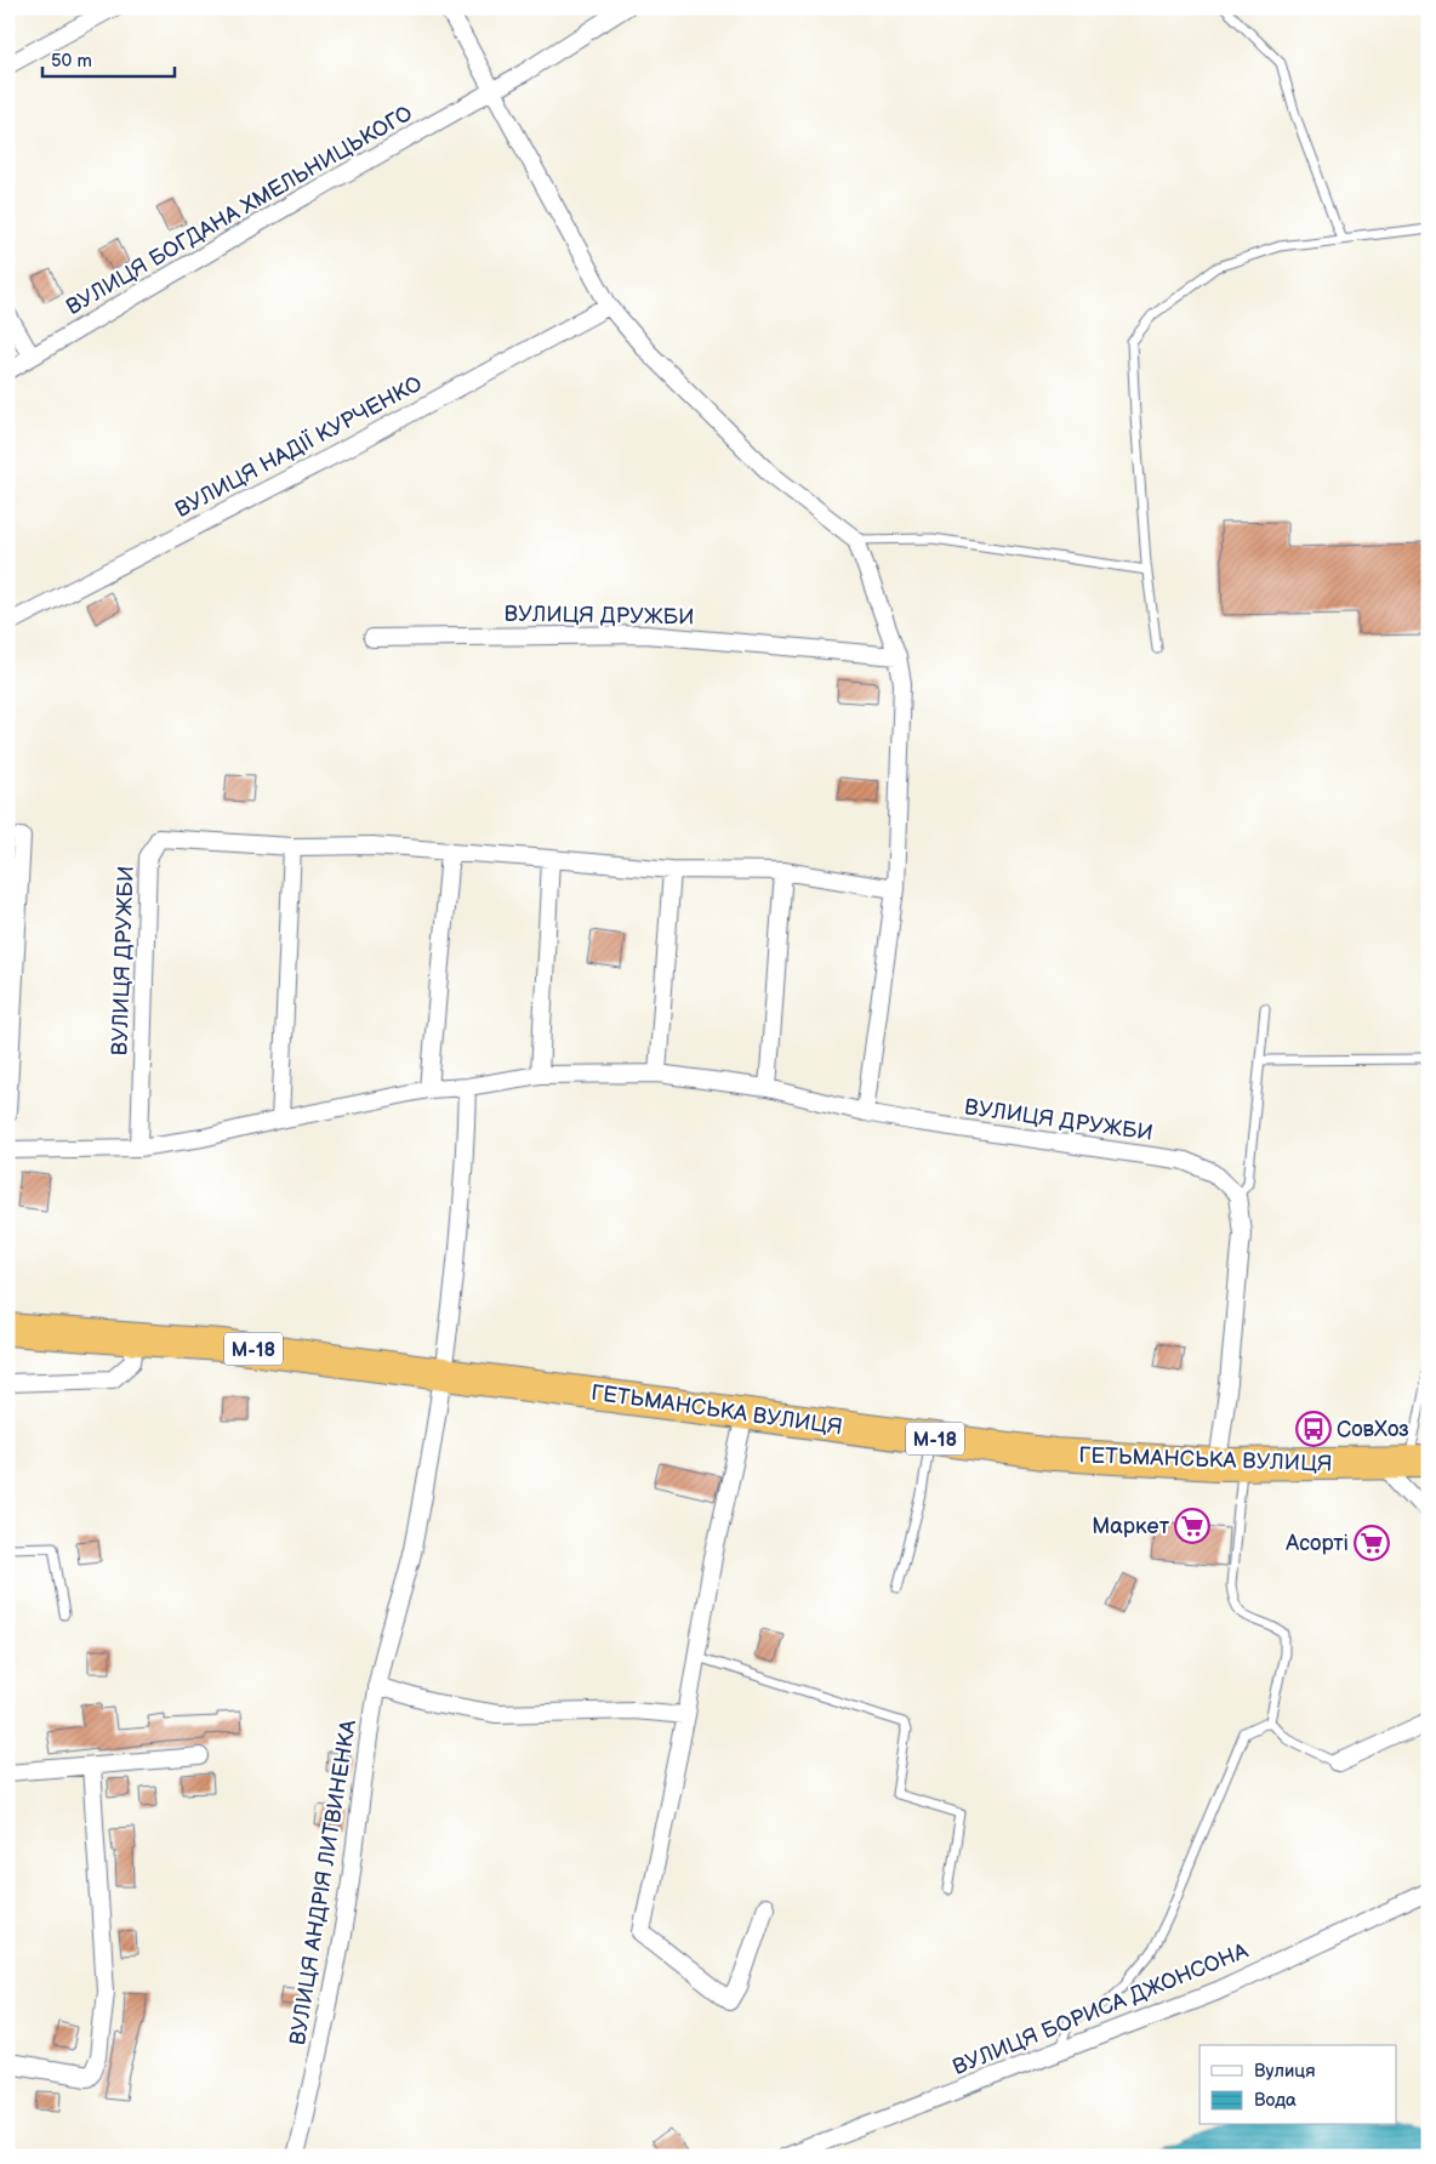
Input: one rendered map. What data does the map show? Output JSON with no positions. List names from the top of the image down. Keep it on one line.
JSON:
{"streets":{"highway":["М-18","ГЕТЬМАНСЬКА ВУЛИЦЯ"],"street":["ВУЛИЦЯ БОГДАНА ХМЕЛЬНИЦЬКОГО","ВУЛИЦЯ НАДІЇ КУРЧЕНКО","ВУЛИЦЯ ДРУЖБИ","ВУЛИЦЯ АНДРІЯ ЛИТВИНЕНКА","ВУЛИЦЯ БОРИСА ДЖОНСОНА"]},"crossings":[["ВУЛИЦЯ ДРУЖБИ","ВУЛИЦЯ АНДРІЯ ЛИТВИНЕНКА"],["ГЕТЬМАНСЬКА ВУЛИЦЯ","ВУЛИЦЯ АНДРІЯ ЛИТВИНЕНКА"]],"places":{"bus stop":["СовХоз"],"supermarket":["Маркет","Асорті"]},"legend":["Вулиця","Вода"],"scale_bar":"50 m"}
